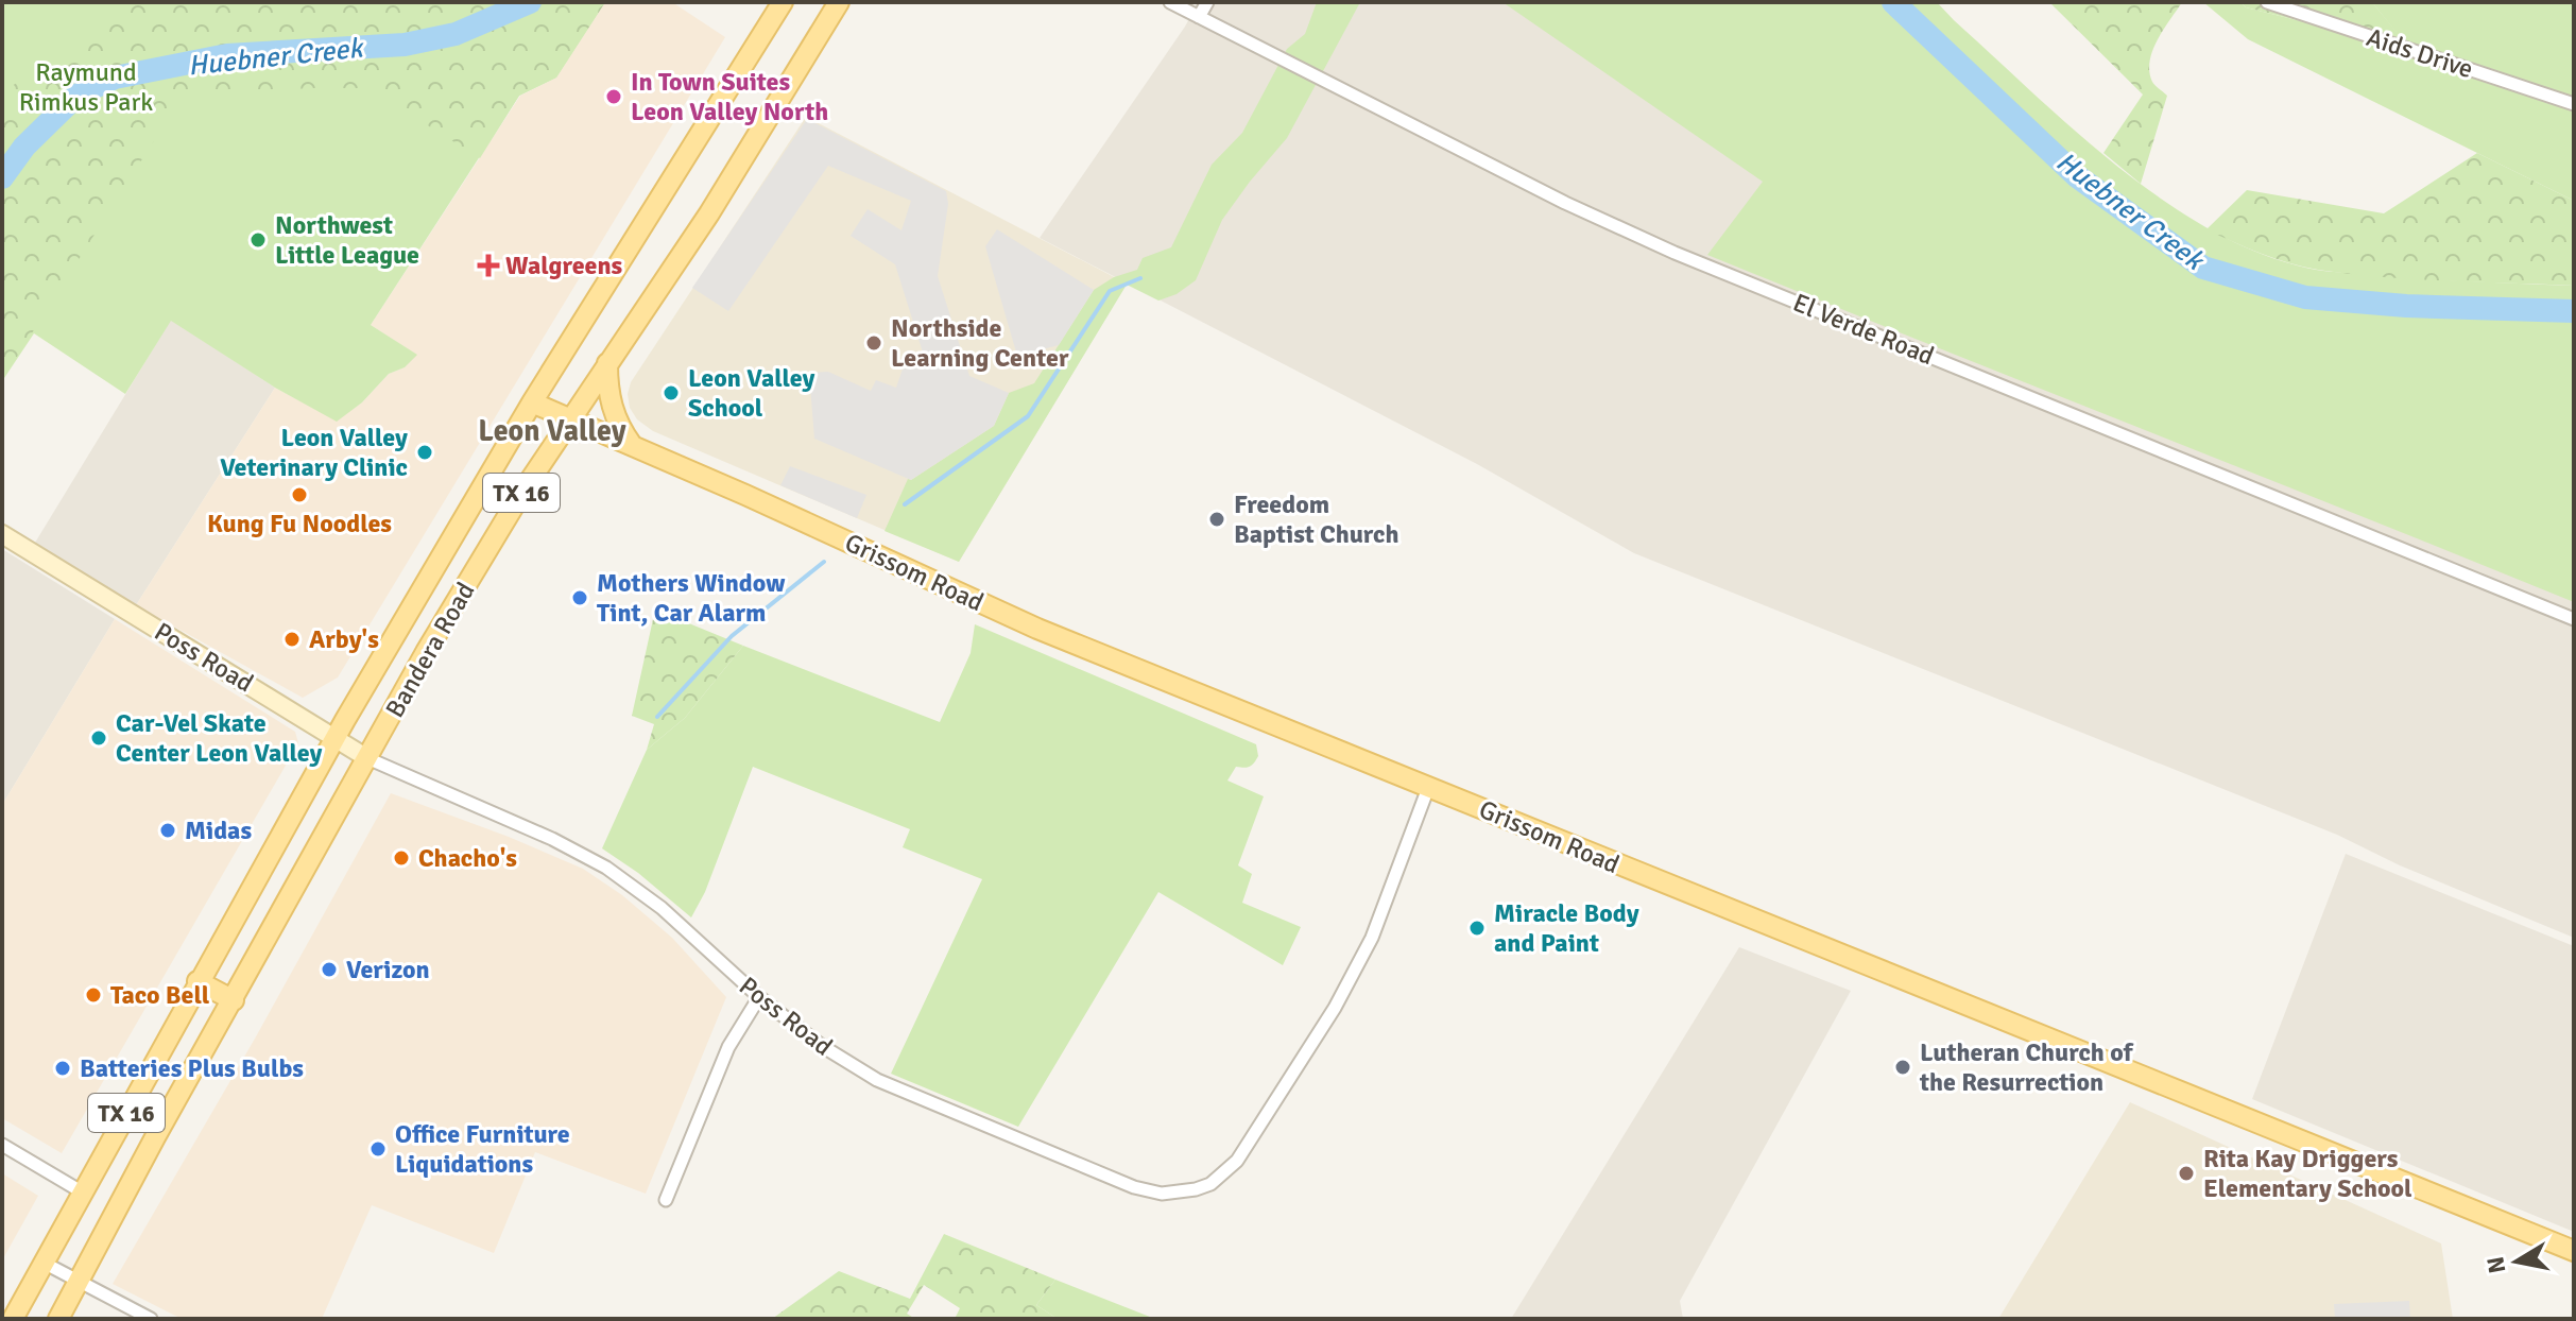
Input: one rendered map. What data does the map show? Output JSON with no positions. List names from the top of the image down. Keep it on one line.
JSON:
{"streets":{"main road":["TX 16","Grissom Road","Bandera Road"],"street":["Aids Drive","El Verde Road","Poss Road"]},"crossings":[["Grissom Road","Bandera Road"],["Grissom Road","Poss Road"],["Bandera Road","Poss Road"]],"districts":["Leon Valley"],"water":["Huebner Creek"],"parks":["Raymund Rimkus Park"],"places":{"other":["In Town Suites Leon Valley North","Northwest Little League","Northside Learning Center","Leon Valley School","Leon Valley Veterinary Clinic","Kung Fu Noodles","Freedom Baptist Church","Mothers Window Tint, Car Alarm","Arby's","Car-Vel Skate Center Leon Valley","Midas","Chacho's","Miracle Body and Paint","Verizon","Taco Bell","Lutheran Church of the Resurrection","Batteries Plus Bulbs","Office Furniture Liquidations","Rita Kay Driggers Elementary School"],"health":["Walgreens"]},"north":"left"}
